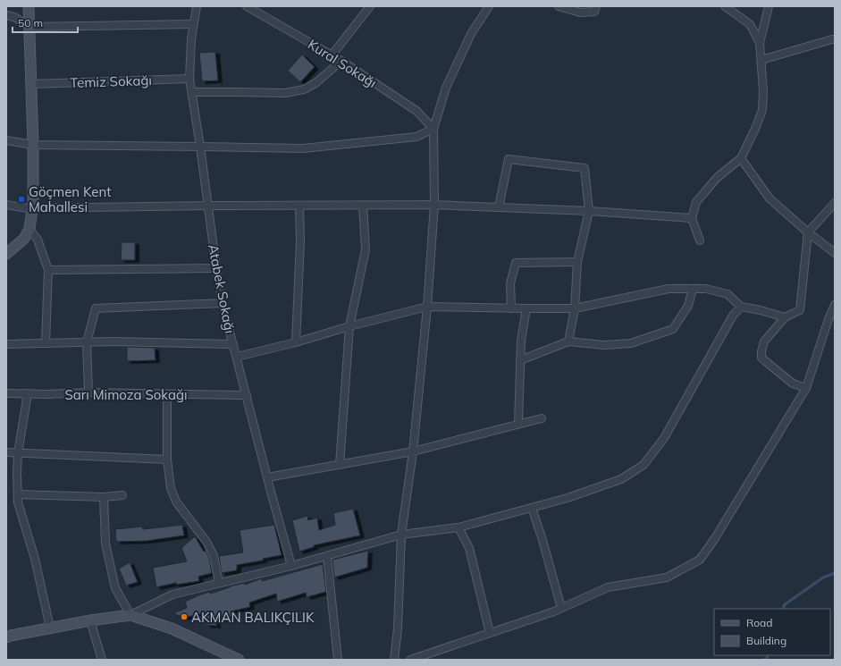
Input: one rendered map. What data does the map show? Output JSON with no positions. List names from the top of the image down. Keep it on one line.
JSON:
{"streets":{"street":["Kural Sokağı","Temiz Sokağı","Atabek Sokağı","Sarı Mimoza Sokağı"]},"crossings":[["Temiz Sokağı","Atabek Sokağı"],["Atabek Sokağı","Sarı Mimoza Sokağı"]],"places":{"transit":["Göçmen Kent Mahallesi"],"other":["AKMAN BALIKÇILIK"]},"legend":["Road","Building"],"scale_bar":"50 m"}
